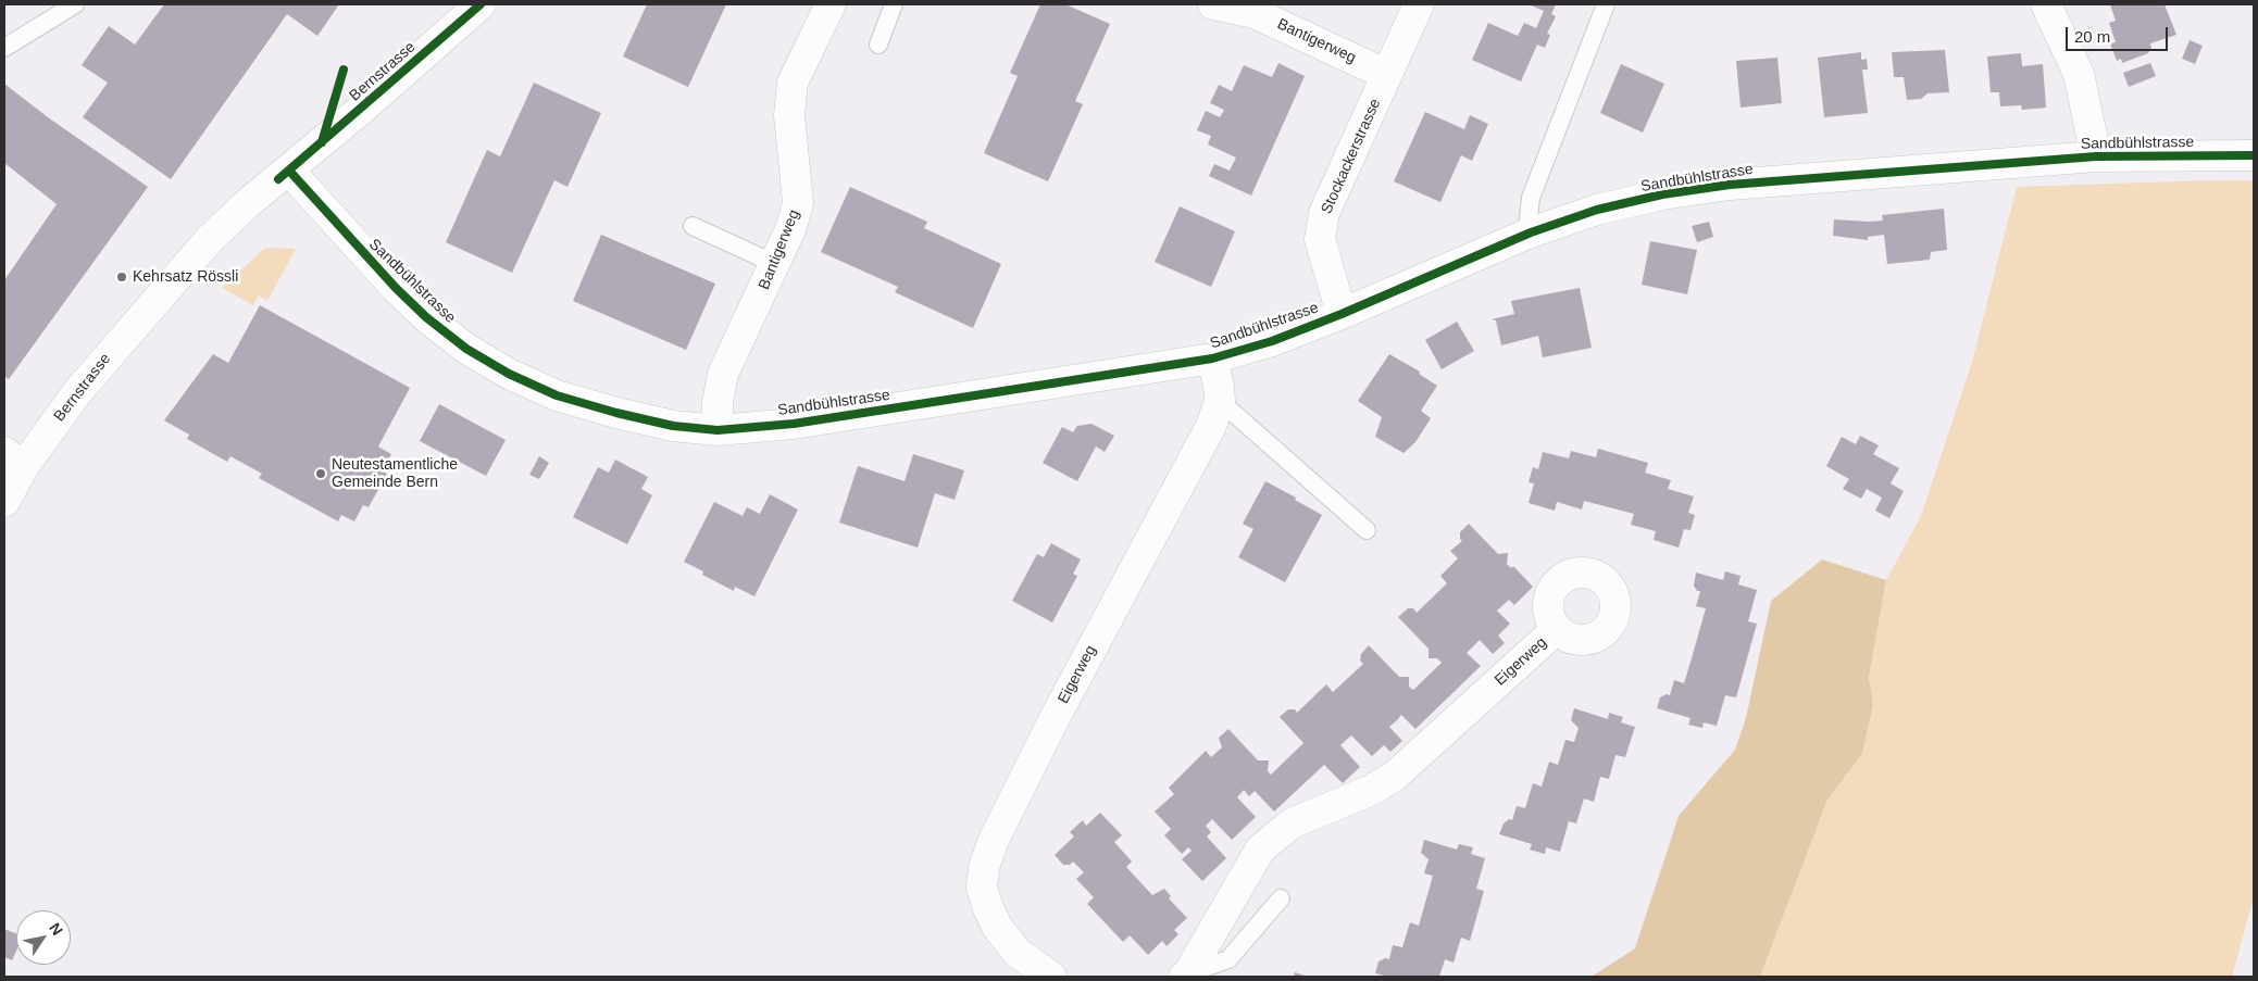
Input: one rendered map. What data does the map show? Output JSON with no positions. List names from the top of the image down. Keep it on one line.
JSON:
{"streets":{"street":["Bantigerweg","Bernstrasse","Sandbühlstrasse","Stockackerstrasse","Eigerweg"]},"crossings":[["Bantigerweg","Sandbühlstrasse"],["Bantigerweg","Stockackerstrasse"],["Bernstrasse","Sandbühlstrasse"],["Sandbühlstrasse","Stockackerstrasse"],["Sandbühlstrasse","Eigerweg"]],"places":["Kehrsatz Rössli","Neutestamentliche Gemeinde Bern"],"scale_bar":"20 m","north":"top right"}
